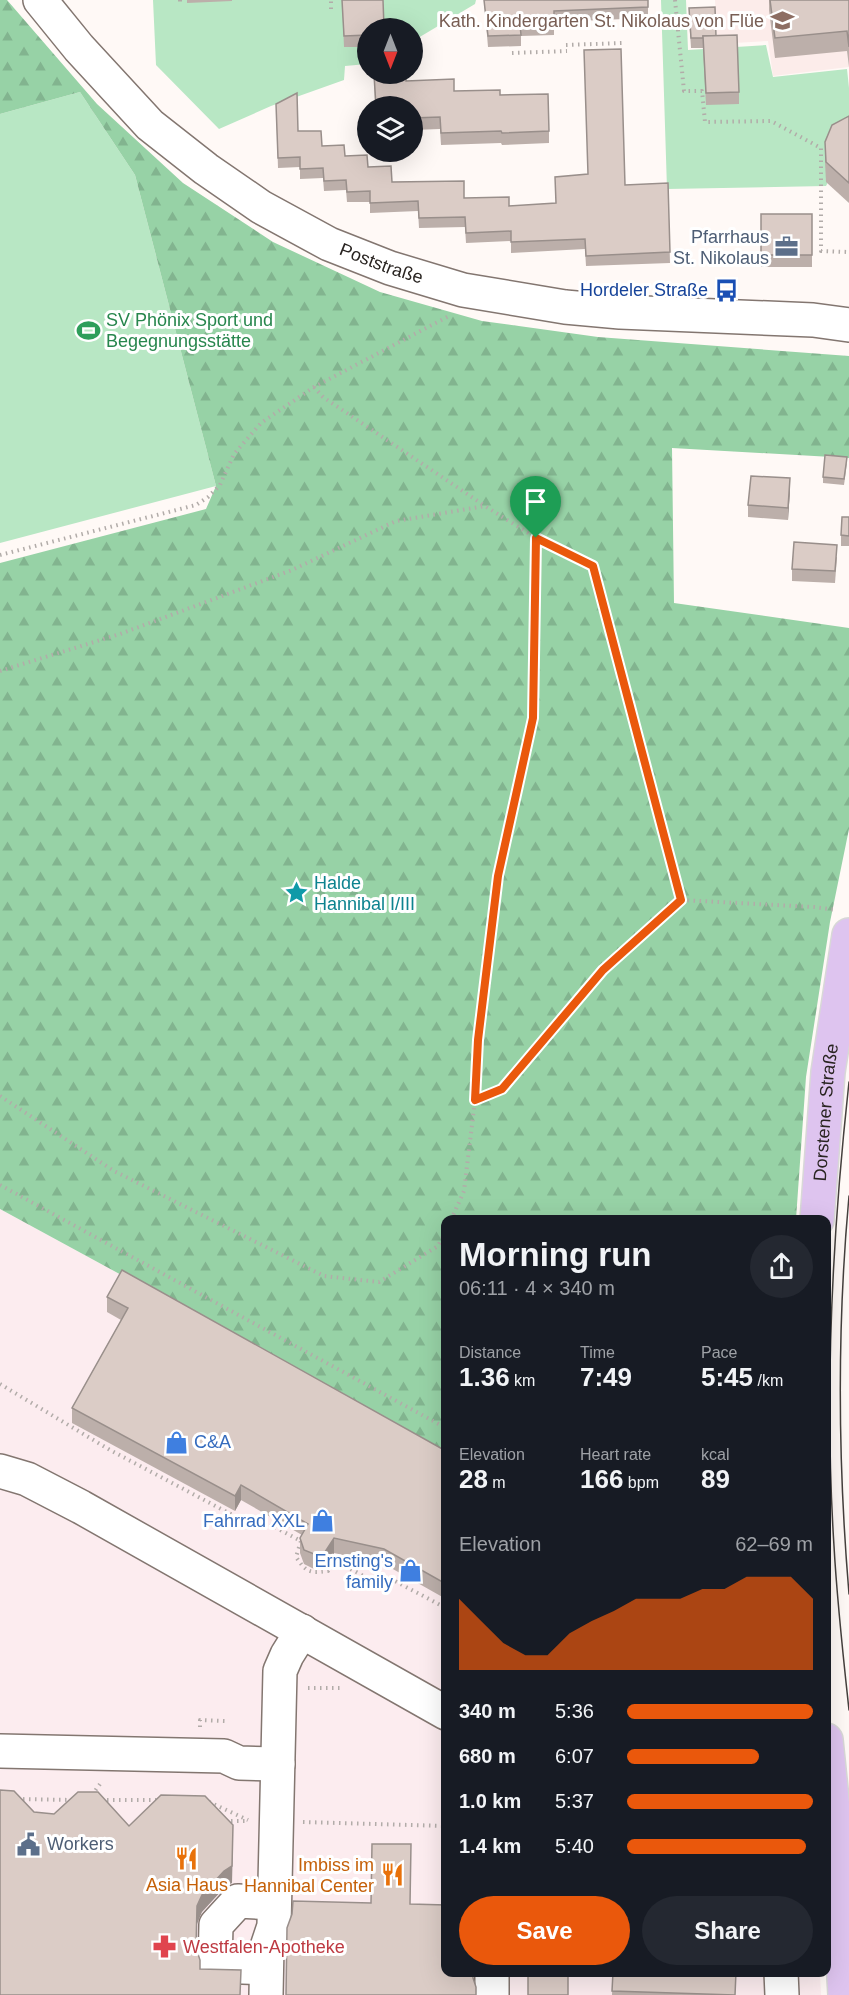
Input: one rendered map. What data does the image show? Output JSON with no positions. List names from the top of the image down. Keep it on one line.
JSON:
{"streets":{"main road":["Dorstener Straße"],"street":["Poststraße"]},"places":{"school or university":["Kath. Kindergarten St. Nikolaus von Flüe"],"office":["Pfarrhaus St. Nikolaus"],"bus stop":["Hordeler Straße"],"sports":["SV Phönix Sport und Begegnungsstätte"],"place":["Halde Hannibal I/III"],"shop":["C&A","Fahrrad XXL","Ernsting's family"],"public building":["Workers"],"restaurant":["Asia Haus","Imbiss im Hannibal Center"],"pharmacy":["Westfalen-Apotheke"]},"north":"bottom","page":{"heading":["Morning run","06:11 · 4 × 340 m"],"stats":[["Distance","1.36 km"],["Time","7:49"],["Pace","5:45 /km"],["Elevation","28 m"],["Heart rate","166 bpm"],["kcal","89"]],"chart":["Elevation","62–69 m"],"list":[{"name":"340 m","note":"5:36"},{"name":"680 m","note":"6:07"},{"name":"1.0 km","note":"5:37"},{"name":"1.4 km","note":"5:40"}],"buttons":["Save","Share"]}}
